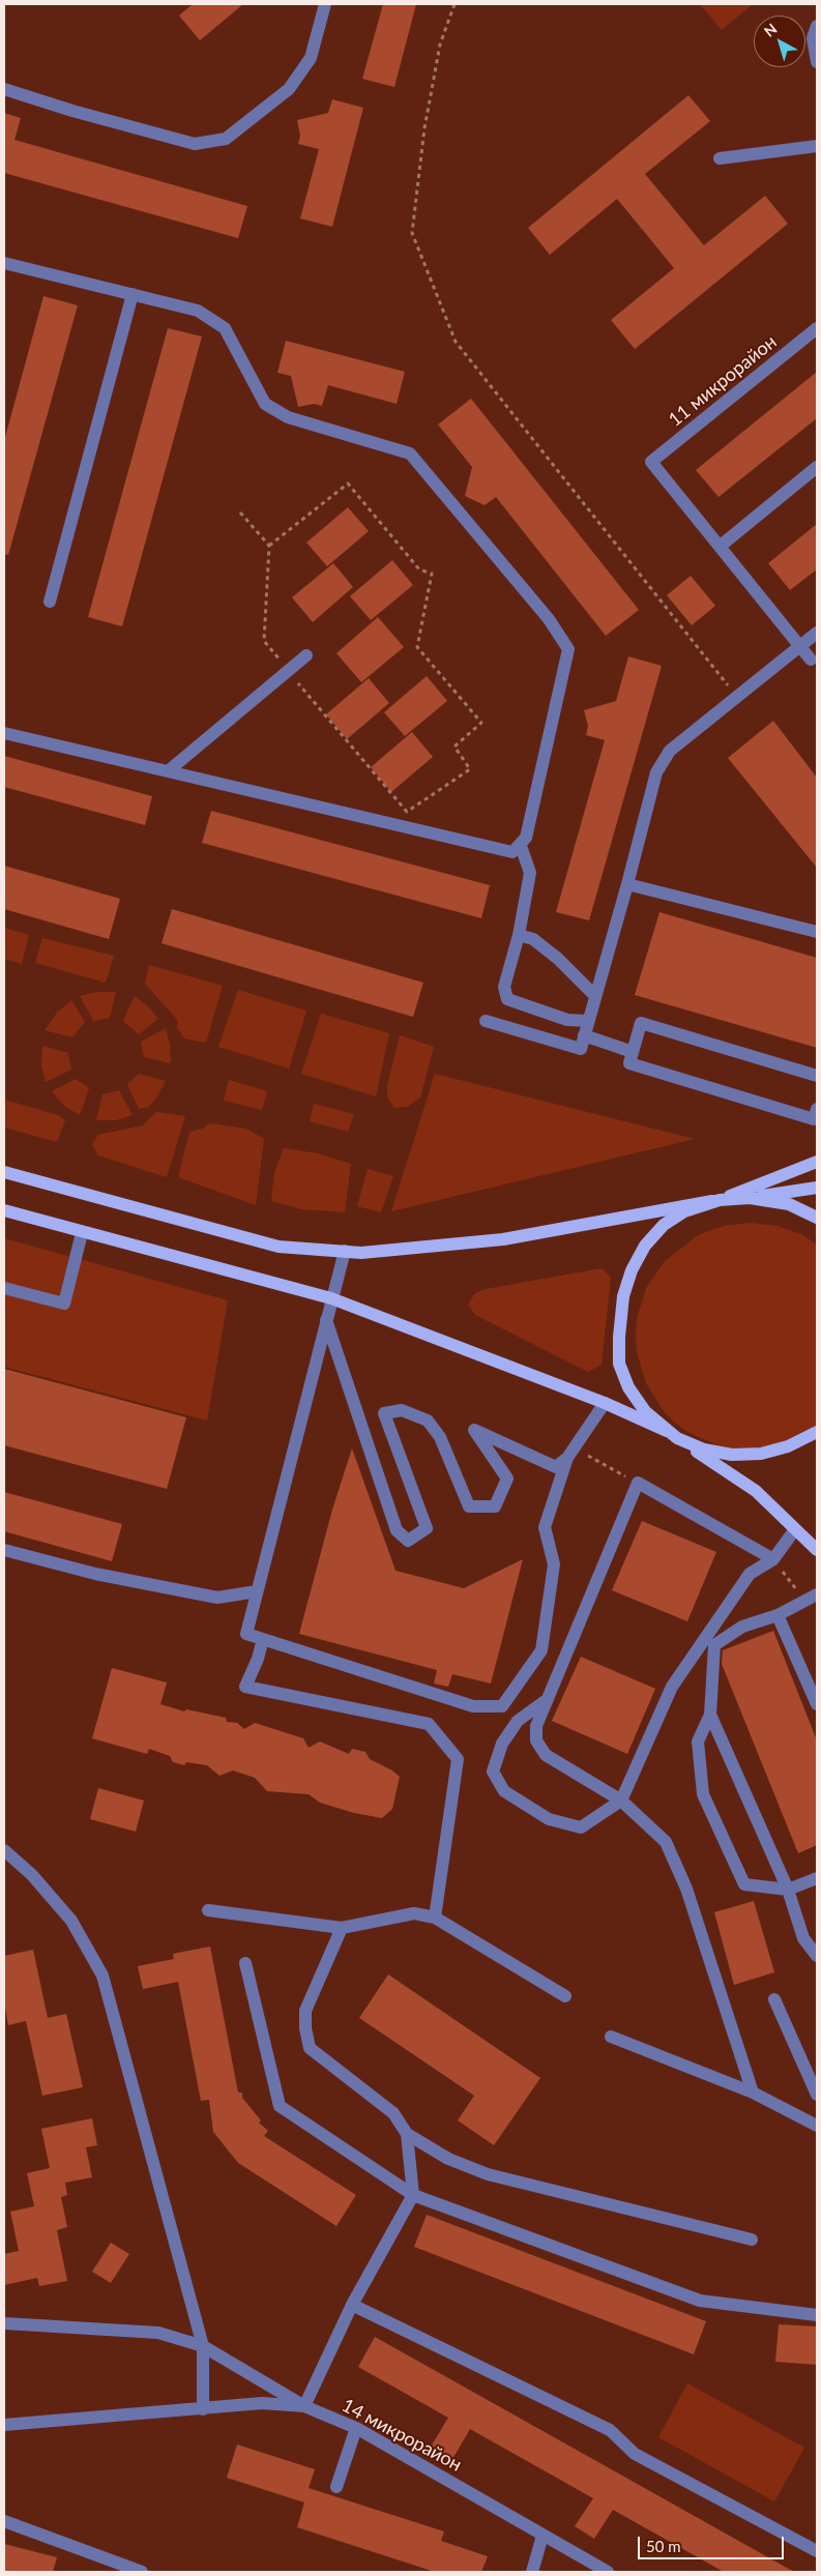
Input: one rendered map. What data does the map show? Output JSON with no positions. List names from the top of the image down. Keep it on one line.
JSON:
{"streets":{"street":["11 микрорайон","14 микрорайон"]},"scale_bar":"50 m","north":"top left"}
